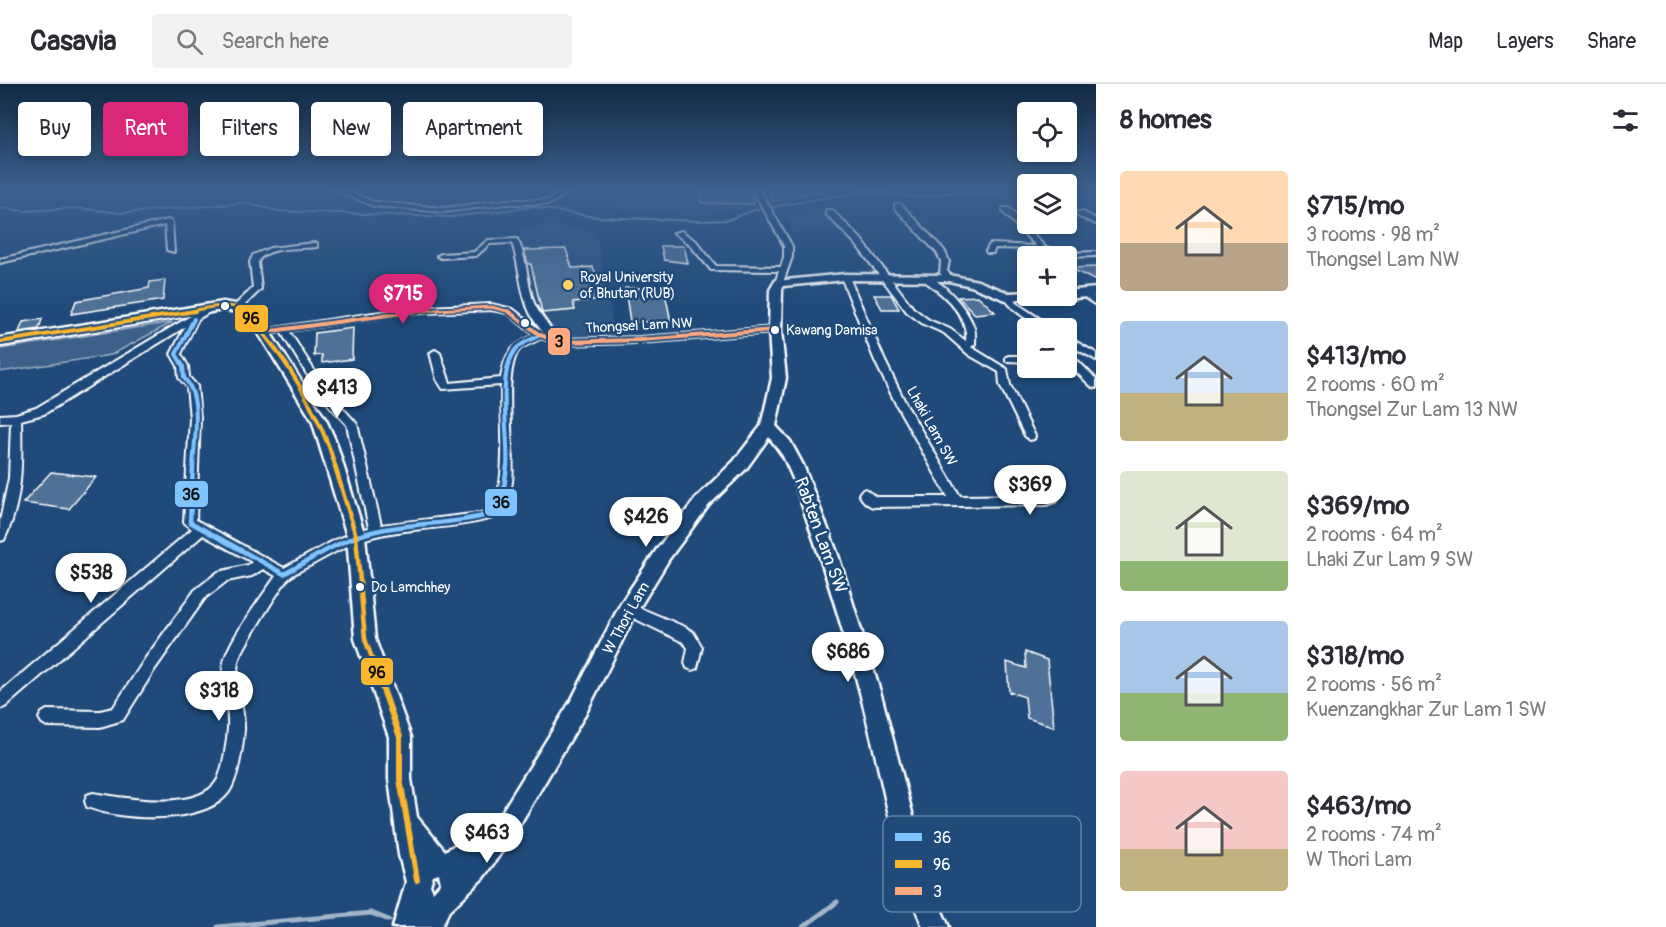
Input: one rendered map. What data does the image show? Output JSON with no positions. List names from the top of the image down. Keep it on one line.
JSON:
{"streets":{"main road":["Rabten Lam SW","W Thori Lam"],"street":["Thongsel Lam NW","Lhaki Lam SW"]},"crossings":[["Thongsel Lam NW","W Thori Lam"],["Rabten Lam SW","W Thori Lam"]],"places":["Royal University of Bhutan (RUB)","Kawang Damisa","Do Lamchhey"],"lines":["transit line 96","transit line 3","transit line 36"],"legend":["36","96","3"],"page":{"header":"Casavia","search":"Search here","nav":["Map","Layers","Share"],"heading":"8 homes","map_buttons":["+","−"],"chip":["Buy","Rent","Filters","New","Apartment"],"list":[{"name":"$715/mo","note":"3 rooms · 98 m² · Thongsel Lam NW"},{"name":"$413/mo","note":"2 rooms · 60 m² · Thongsel Zur Lam 13 NW"},{"name":"$369/mo","note":"2 rooms · 64 m² · Lhaki Zur Lam 9 SW"},{"name":"$318/mo","note":"2 rooms · 56 m² · Kuenzangkhar Zur Lam 1 SW"},{"name":"$463/mo","note":"2 rooms · 74 m² · W Thori Lam"}],"price":["$715","$413","$369","$426","$538","$686","$318","$463"]}}
